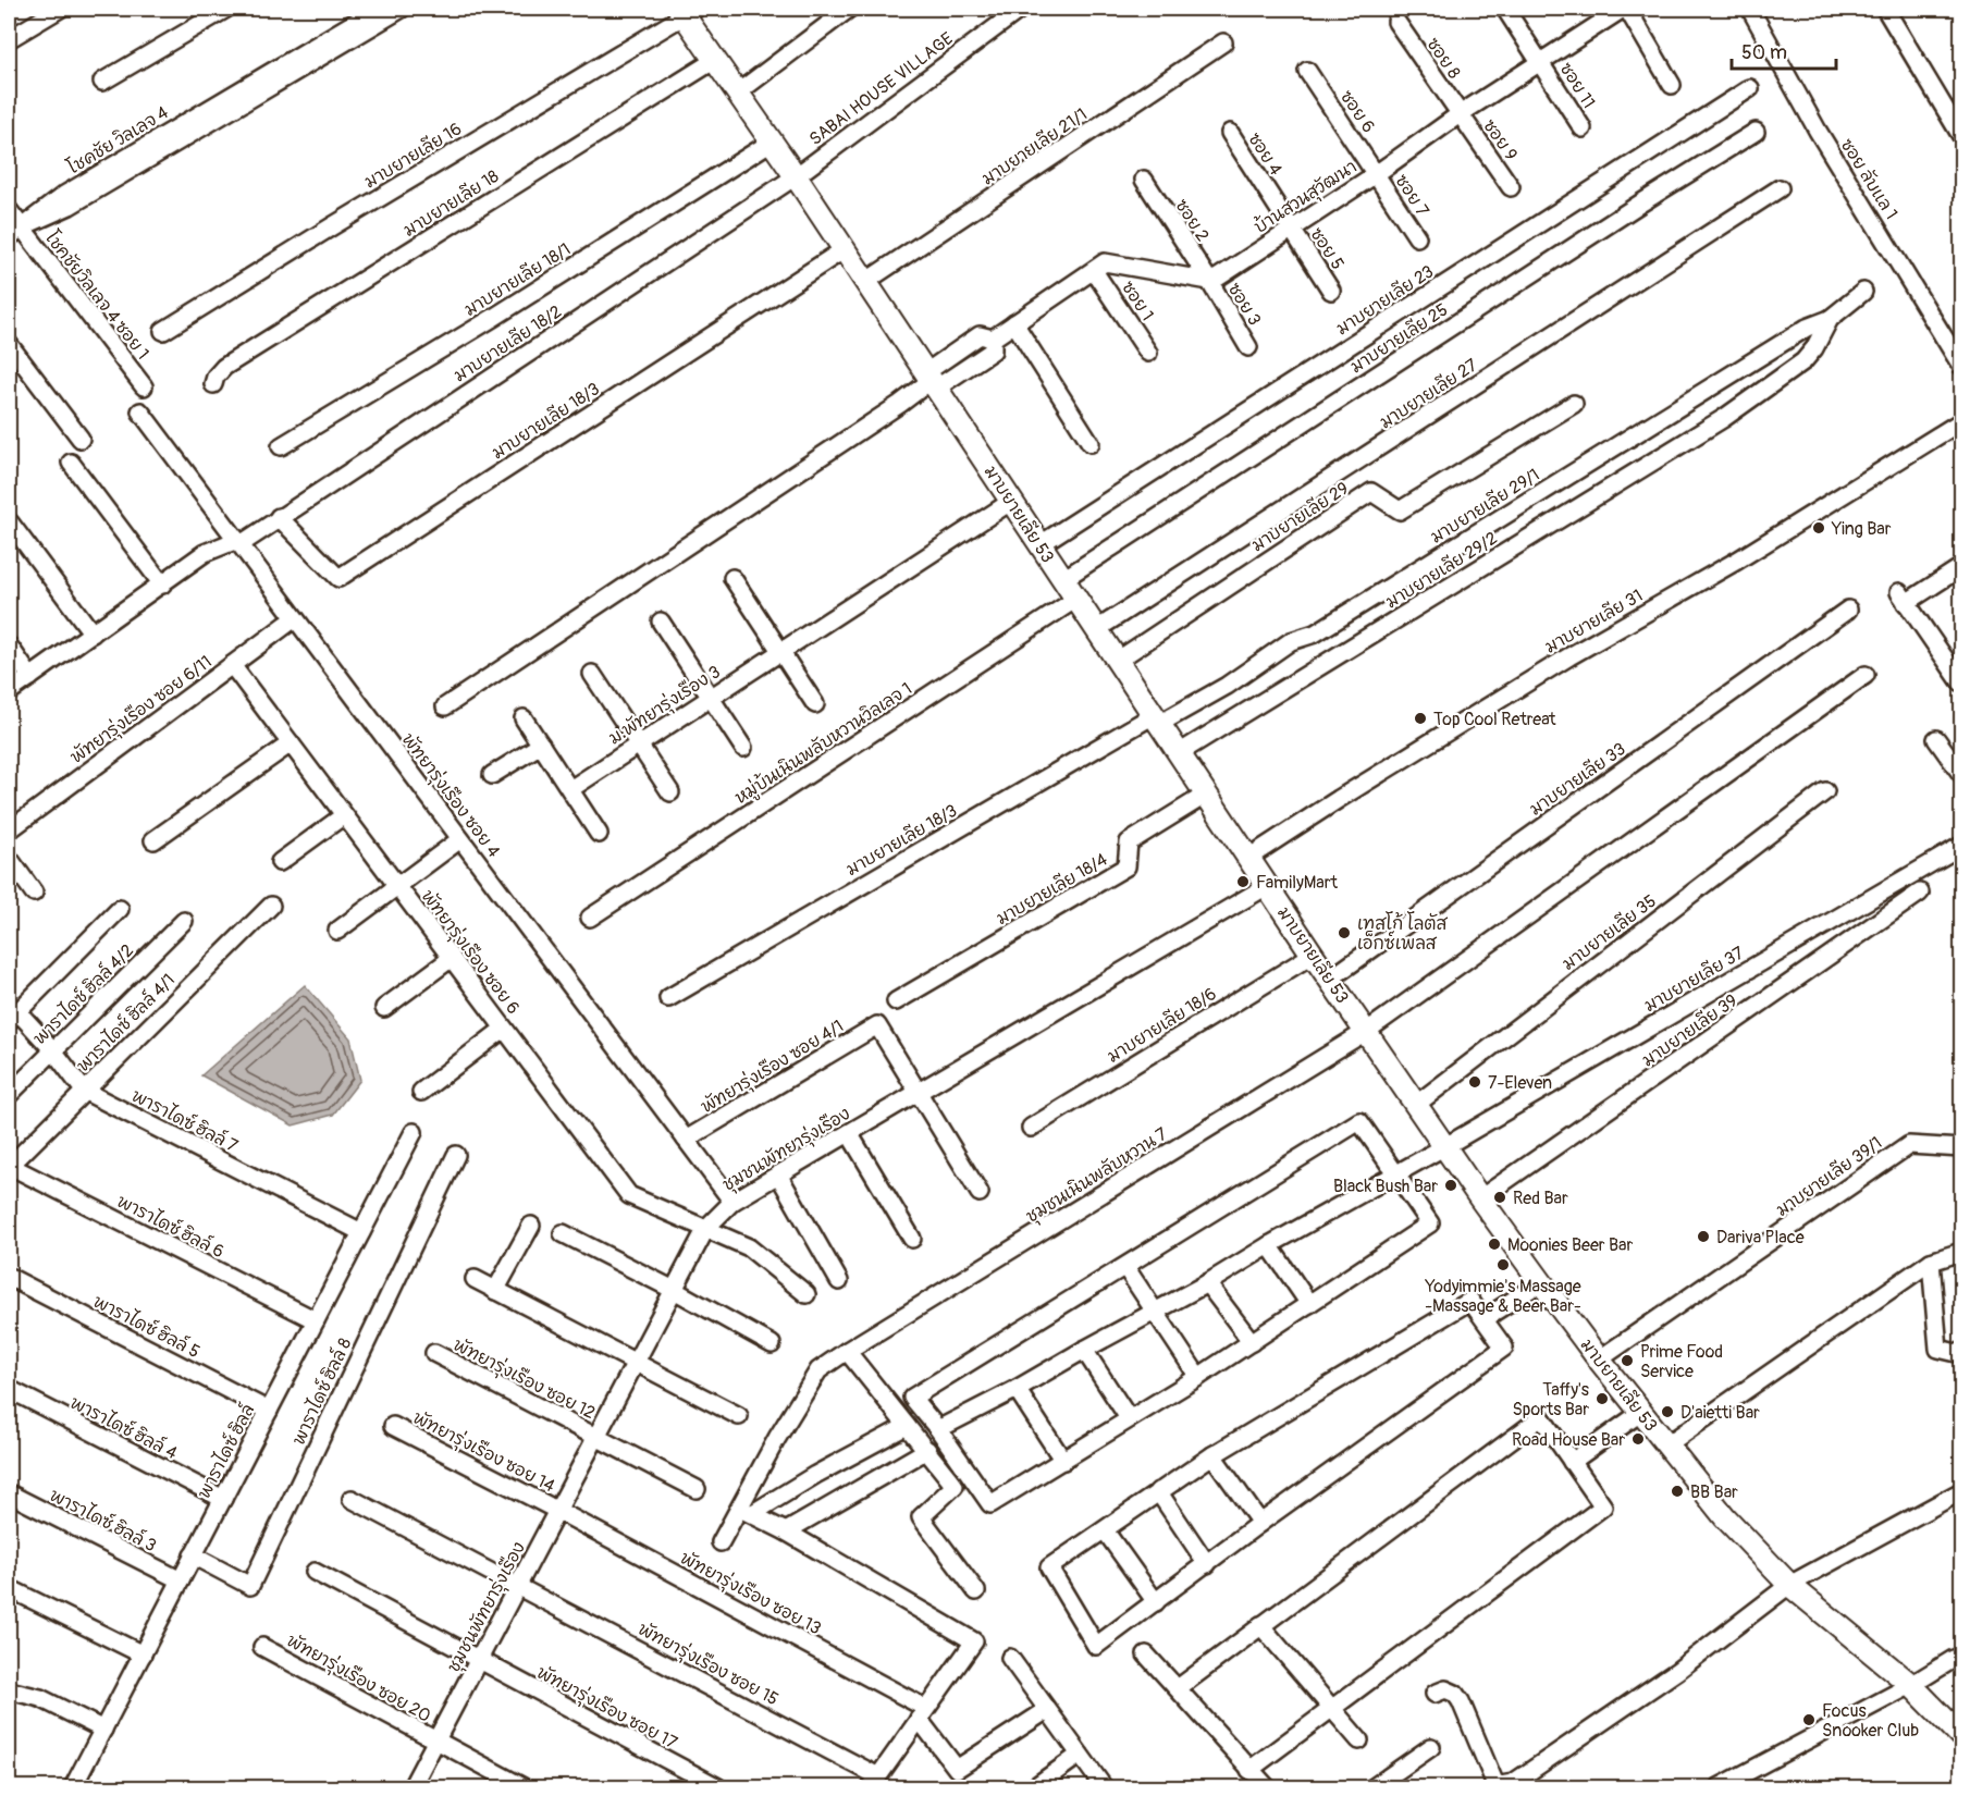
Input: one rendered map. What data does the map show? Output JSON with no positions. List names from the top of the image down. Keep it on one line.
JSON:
{"streets":{"street":["ซอย 8","ซอย 11","SABAI HOUSE VILLAGE","ซอย 6","โชคชัย วิลเลจ 4","ซอย 9","มาบยายเลีย 21/1","ซอย 4","มาบยายเลีย 16","ซอย ลับแล 1","ซอย 7","บ้านสวนสุวัฒนา","มาบยายเลีย 18","ซอย 2","ซอย 5","มาบยายเลีย 18/1","โชคชัยวิลเลจ 4 ซอย 1","มาบยายเลีย 23","ซอย 1","ซอย 3","มาบยายเลีย 25","มาบยายเลีย 18/2","มาบยายเลีย 27","มาบยายเลีย 18/3","มาบยายเลีย 29/1","มาบยายเลีย 53","มาบยายเลีย 29","มาบยายเลีย 29/2","มาบยายเลีย 31","ม.พัทยารุ่งเรือง 3","พัทยารุ่งเรือง ซอย 6/11","หมู่บ้นเนินพลับหวานวิลเลจ 1","มาบยายเลีย 33","พัทยารุ่งเรือง ซอย 4","มาบยายเลีย 18/4","มาบยายเลีย 35","พัทยารุ่งเรือง ซอย 6","มาบยายเลีย 37","พาราไดซ์ ฮิลล์ 4/2","พาราไดซ์ ฮิลล์ 4/1","มาบยายเลีย 18/6","มาบยายเลีย 39","พัทยารุ่งเรือง ซอย 4/1","พาราไดซ์ ฮิลล์ 7","ชุมชนพัทยารุ่งเรือง","ชุมชนเนินพลับหวาน 7","มาบยายเลีย 39/1","พาราไดซ์ ฮิลล์ 6","พาราไดซ์ ฮิลล์ 5","พัทยารุ่งเรือง ซอย 12","พาราไดซ์ ฮิลล์ 8","พาราไดซ์ ฮิลล์ 4","พาราไดซ์ ฮิลล์","พัทยารุ่งเรือง ซอย 14","พาราไดซ์ ฮิลล์ 3","พัทยารุ่งเรือง ซอย 13","พัทยารุ่งเรือง ซอย 15","พัทยารุ่งเรือง ซอย 20","พัทยารุ่งเรือง ซอย 17"]},"crossings":[["ซอย 8","ซอย 9"],["ซอย 8","บ้านสวนสุวัฒนา"],["ซอย 11","บ้านสวนสุวัฒนา"],["SABAI HOUSE VILLAGE","มาบยายเลีย 18/2"],["SABAI HOUSE VILLAGE","มาบยายเลีย 53"],["ซอย 6","ซอย 7"],["ซอย 6","บ้านสวนสุวัฒนา"],["โชคชัย วิลเลจ 4","โชคชัยวิลเลจ 4 ซอย 1"],["ซอย 9","บ้านสวนสุวัฒนา"],["มาบยายเลีย 21/1","มาบยายเลีย 53"],["ซอย 4","บ้านสวนสุวัฒนา"],["ซอย 4","ซอย 5"],["มาบยายเลีย 16","มาบยายเลีย 53"],["ซอย 7","บ้านสวนสุวัฒนา"],["บ้านสวนสุวัฒนา","ซอย 2"],["บ้านสวนสุวัฒนา","ซอย 5"],["บ้านสวนสุวัฒนา","ซอย 3"],["มาบยายเลีย 18","มาบยายเลีย 53"],["ซอย 2","ซอย 3"],["มาบยายเลีย 18/1","มาบยายเลีย 53"],["มาบยายเลีย 23","มาบยายเลีย 53"],["มาบยายเลีย 25","มาบยายเลีย 53"],["มาบยายเลีย 18/2","มาบยายเลีย 18/3"],["มาบยายเลีย 18/2","มาบยายเลีย 53"],["มาบยายเลีย 18/2","พัทยารุ่งเรือง ซอย 4"],["มาบยายเลีย 27","มาบยายเลีย 53"],["มาบยายเลีย 18/3","มาบยายเลีย 29/1"],["มาบยายเลีย 18/3","มาบยายเลีย 53"],["มาบยายเลีย 29/1","มาบยายเลีย 53"],["มาบยายเลีย 29/1","มาบยายเลีย 29/2"],["มาบยายเลีย 53","มาบยายเลีย 29"],["มาบยายเลีย 53","มาบยายเลีย 29/2"],["มาบยายเลีย 53","มาบยายเลีย 31"],["มาบยายเลีย 53","ม.พัทยารุ่งเรือง 3"],["มาบยายเลีย 53","หมู่บ้นเนินพลับหวานวิลเลจ 1"],["มาบยายเลีย 53","มาบยายเลีย 33"],["มาบยายเลีย 53","มาบยายเลีย 18/4"],["มาบยายเลีย 53","มาบยายเลีย 35"],["มาบยายเลีย 53","มาบยายเลีย 37"],["มาบยายเลีย 53","มาบยายเลีย 18/6"],["มาบยายเลีย 53","มาบยายเลีย 39"],["มาบยายเลีย 53","ชุมชนพัทยารุ่งเรือง"],["มาบยายเลีย 53","ชุมชนเนินพลับหวาน 7"],["มาบยายเลีย 53","มาบยายเลีย 39/1"],["พัทยารุ่งเรือง ซอย 6/11","พัทยารุ่งเรือง ซอย 4"],["พัทยารุ่งเรือง ซอย 6/11","พัทยารุ่งเรือง ซอย 6"],["พัทยารุ่งเรือง ซอย 4","พัทยารุ่งเรือง ซอย 4/1"],["พัทยารุ่งเรือง ซอย 4","ชุมชนพัทยารุ่งเรือง"],["พัทยารุ่งเรือง ซอย 6","ชุมชนพัทยารุ่งเรือง"],["พาราไดซ์ ฮิลล์ 4/2","พาราไดซ์ ฮิลล์ 7"],["พาราไดซ์ ฮิลล์ 4/1","พาราไดซ์ ฮิลล์ 7"],["พาราไดซ์ ฮิลล์ 4/1","พาราไดซ์ ฮิลล์ 6"],["พัทยารุ่งเรือง ซอย 4/1","ชุมชนพัทยารุ่งเรือง"],["พาราไดซ์ ฮิลล์ 7","พาราไดซ์ ฮิลล์"],["ชุมชนพัทยารุ่งเรือง","พัทยารุ่งเรือง ซอย 12"],["ชุมชนพัทยารุ่งเรือง","พัทยารุ่งเรือง ซอย 14"],["ชุมชนพัทยารุ่งเรือง","พัทยารุ่งเรือง ซอย 13"],["ชุมชนพัทยารุ่งเรือง","พัทยารุ่งเรือง ซอย 15"],["ชุมชนพัทยารุ่งเรือง","พัทยารุ่งเรือง ซอย 20"],["ชุมชนพัทยารุ่งเรือง","พัทยารุ่งเรือง ซอย 17"],["พาราไดซ์ ฮิลล์ 6","พาราไดซ์ ฮิลล์"],["พาราไดซ์ ฮิลล์ 5","พาราไดซ์ ฮิลล์"],["พาราไดซ์ ฮิลล์ 8","พาราไดซ์ ฮิลล์"],["พาราไดซ์ ฮิลล์ 4","พาราไดซ์ ฮิลล์"],["พาราไดซ์ ฮิลล์","พาราไดซ์ ฮิลล์ 3"],["พัทยารุ่งเรือง ซอย 14","พัทยารุ่งเรือง ซอย 13"]],"places":["Ying Bar","Top Cool Retreat","FamilyMart","เทสโก้ โลตัส เอ็กซ์เพลส","7-Eleven","Black Bush Bar","Red Bar","Dariva Place","Moonies Beer Bar","Yodyimmie's Massage -Massage & Beer Bar-","Prime Food Service","Taffy's Sports Bar","D'aietti Bar","Road House Bar","BB Bar","Focus Snooker Club"],"scale_bar":"50 m"}
